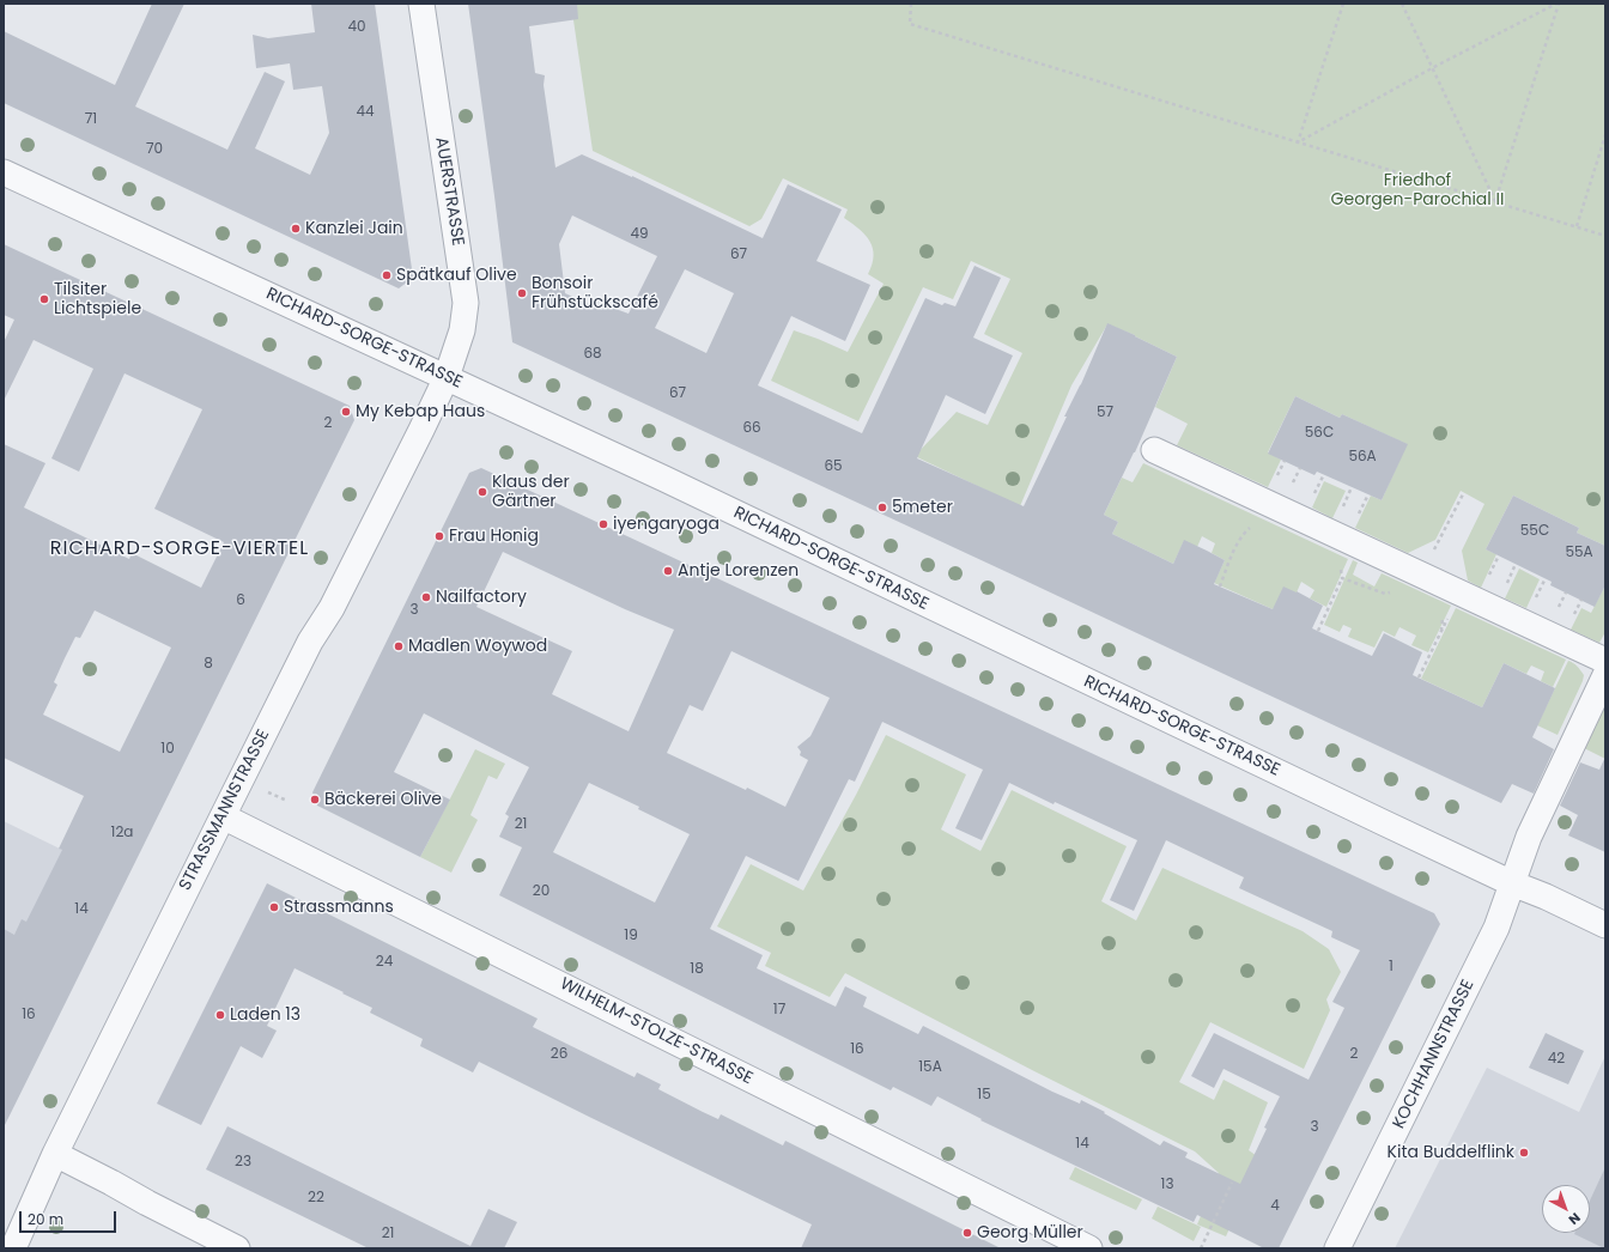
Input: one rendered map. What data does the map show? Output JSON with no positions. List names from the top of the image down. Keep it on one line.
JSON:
{"streets":{"street":["AUERSTRASSE","RICHARD-SORGE-STRASSE","STRASSMANNSTRASSE","WILHELM-STOLZE-STRASSE","KOCHHANNSTRASSE"]},"crossings":[["AUERSTRASSE","RICHARD-SORGE-STRASSE"],["AUERSTRASSE","STRASSMANNSTRASSE"],["RICHARD-SORGE-STRASSE","STRASSMANNSTRASSE"],["RICHARD-SORGE-STRASSE","KOCHHANNSTRASSE"],["STRASSMANNSTRASSE","WILHELM-STOLZE-STRASSE"]],"districts":["RICHARD-SORGE-VIERTEL"],"parks":["Friedhof Georgen-Parochial II"],"places":["Kanzlei Jain","Spätkauf Olive","Bonsoir Frühstückscafé","Tilsiter Lichtspiele","My Kebap Haus","Klaus der Gärtner","5meter","iyengaryoga","Frau Honig","Antje Lorenzen","Nailfactory","Madlen Woywod","Bäckerei Olive","Strassmanns","Laden 13","Kita Buddelflink","Georg Müller"],"house_numbers":["40","44","71","70","49","67","68","67","57","2","66","56C","56A","65","55C","55A","6","3","8","10","21","12a","20","14","19","24","1","18","17","16","16","26","2","42","15A","15","3","14","23","13","22","4","21"],"scale_bar":"20 m","north":"bottom right"}
